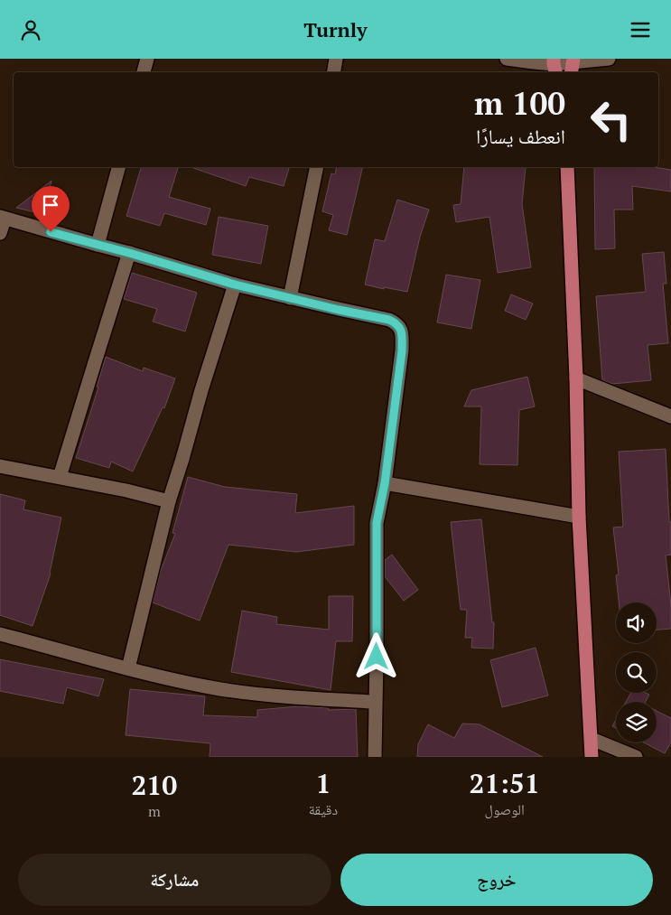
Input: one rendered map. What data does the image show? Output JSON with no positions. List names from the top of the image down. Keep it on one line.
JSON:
{"page":{"header":"Turnly","turn":["100 m","انعطف يسارًا"],"eta":["21:51","الوصول","1","دقيقة","210","m"],"buttons":["خروج","مشاركة"]}}
